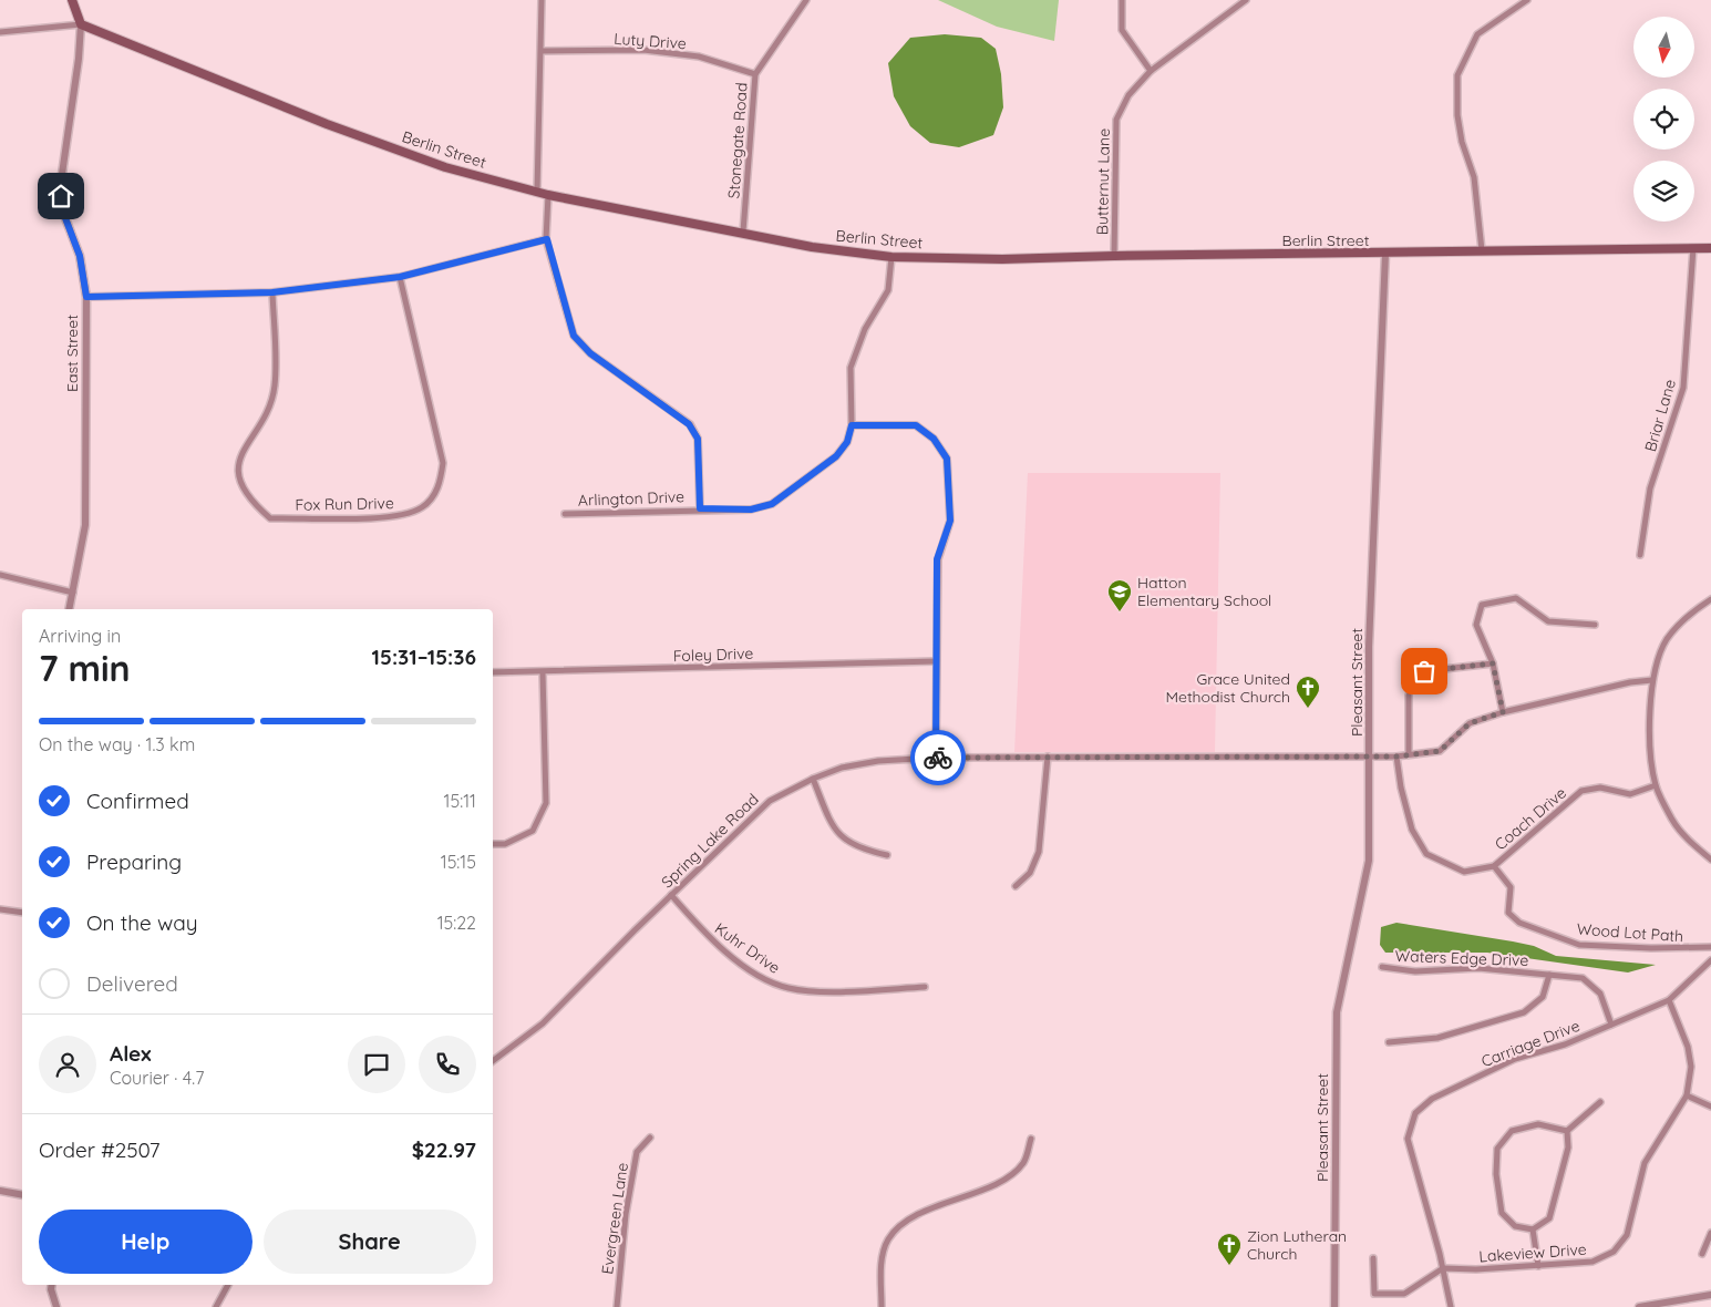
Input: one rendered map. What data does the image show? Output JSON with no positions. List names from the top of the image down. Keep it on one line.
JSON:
{"streets":{"main road":["Berlin Street","East Street"],"street":["Luty Drive","Stonegate Road","Butternut Lane","Briar Lane","Arlington Drive","Fox Run Drive","Foley Drive","Pleasant Street","Coach Drive","Spring Lake Road","Wood Lot Path","Kuhr Drive","Waters Edge Drive","Carriage Drive","Evergreen Lane","Lakeview Drive"]},"crossings":[["Luty Drive","Stonegate Road"],["Stonegate Road","Berlin Street"],["Berlin Street","Butternut Lane"],["Berlin Street","East Street"],["Berlin Street","Briar Lane"],["Berlin Street","Arlington Drive"],["Berlin Street","Pleasant Street"],["Pleasant Street","Spring Lake Road"],["Coach Drive","Spring Lake Road"],["Coach Drive","Wood Lot Path"],["Spring Lake Road","Kuhr Drive"],["Waters Edge Drive","Carriage Drive"],["Carriage Drive","Lakeview Drive"]],"places":{"school or university":["Hatton Elementary School"],"church":["Grace United Methodist Church","Zion Lutheran Church"]},"north":"bottom","page":{"heading":["7 min","Arriving in","15:31–15:36"],"panel":["Alex","Courier · 4.7","Order #2507","$22.97"],"bar":"On the way · 1.3 km","list":[["Confirmed","15:11"],["Preparing","15:15"],["On the way","15:22"],"Delivered"],"buttons":["Help","Share"]}}
